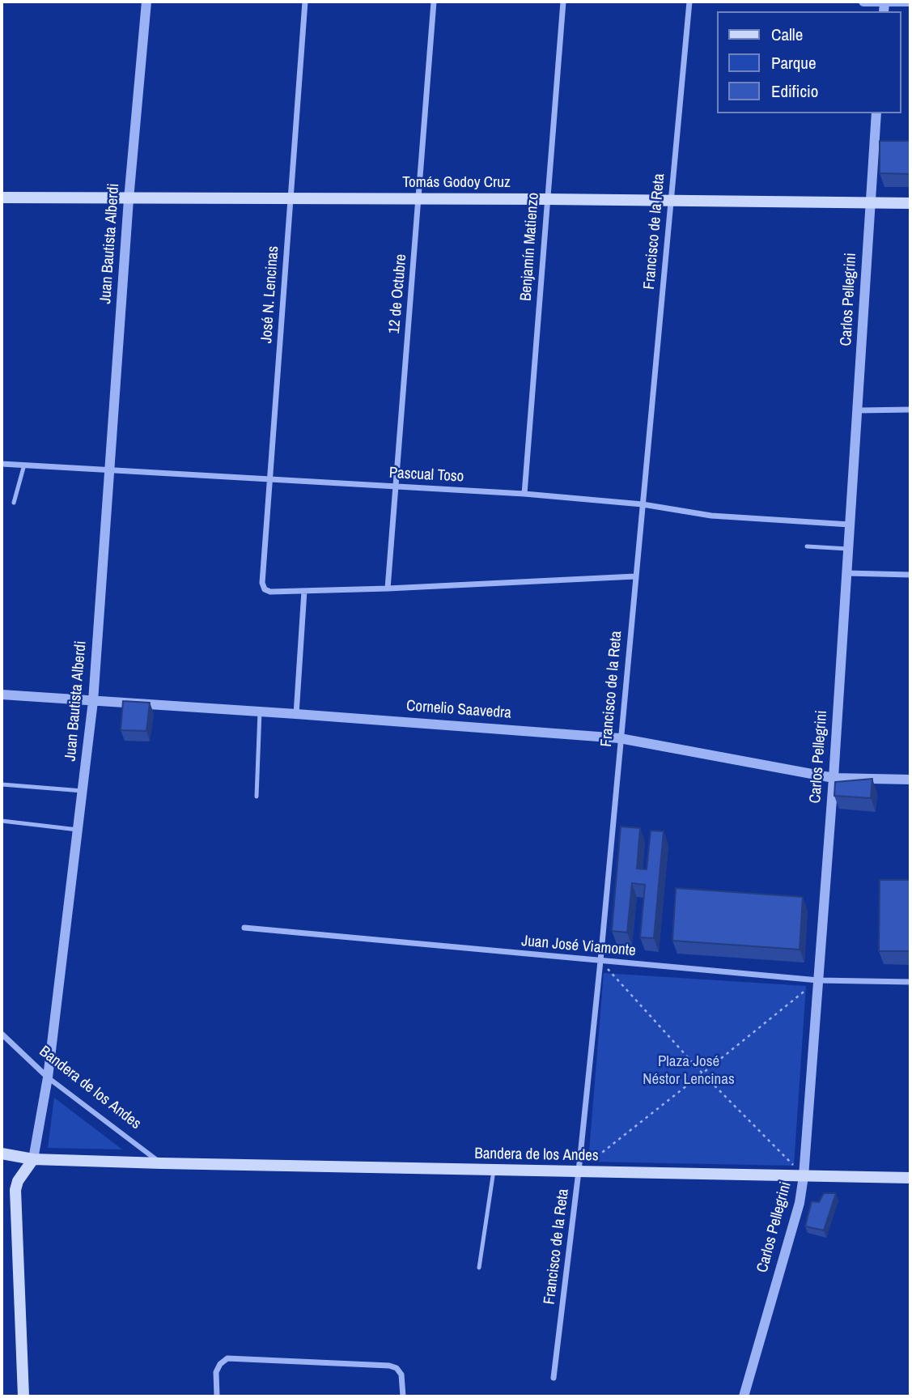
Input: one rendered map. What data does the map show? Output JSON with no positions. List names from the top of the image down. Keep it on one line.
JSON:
{"streets":{"main road":["Tomás Godoy Cruz","Juan Bautista Alberdi","Bandera de los Andes"],"street":["Francisco de la Reta","Benjamín Matienzo","12 de Octubre","José N. Lencinas","Carlos Pellegrini","Pascual Toso","Cornelio Saavedra","Juan José Viamonte"]},"crossings":[["Tomás Godoy Cruz","Francisco de la Reta"],["Tomás Godoy Cruz","Juan Bautista Alberdi"],["Tomás Godoy Cruz","Benjamín Matienzo"],["Tomás Godoy Cruz","12 de Octubre"],["Tomás Godoy Cruz","José N. Lencinas"],["Tomás Godoy Cruz","Carlos Pellegrini"],["Francisco de la Reta","Pascual Toso"],["Francisco de la Reta","Cornelio Saavedra"],["Francisco de la Reta","Juan José Viamonte"],["Francisco de la Reta","Bandera de los Andes"],["Juan Bautista Alberdi","Pascual Toso"],["Juan Bautista Alberdi","Cornelio Saavedra"],["Juan Bautista Alberdi","Bandera de los Andes"],["Benjamín Matienzo","Pascual Toso"],["12 de Octubre","Pascual Toso"],["José N. Lencinas","Pascual Toso"],["Carlos Pellegrini","Pascual Toso"],["Carlos Pellegrini","Cornelio Saavedra"],["Carlos Pellegrini","Juan José Viamonte"],["Carlos Pellegrini","Bandera de los Andes"]],"parks":["Plaza José Néstor Lencinas"],"legend":["Calle","Parque","Edificio"]}
